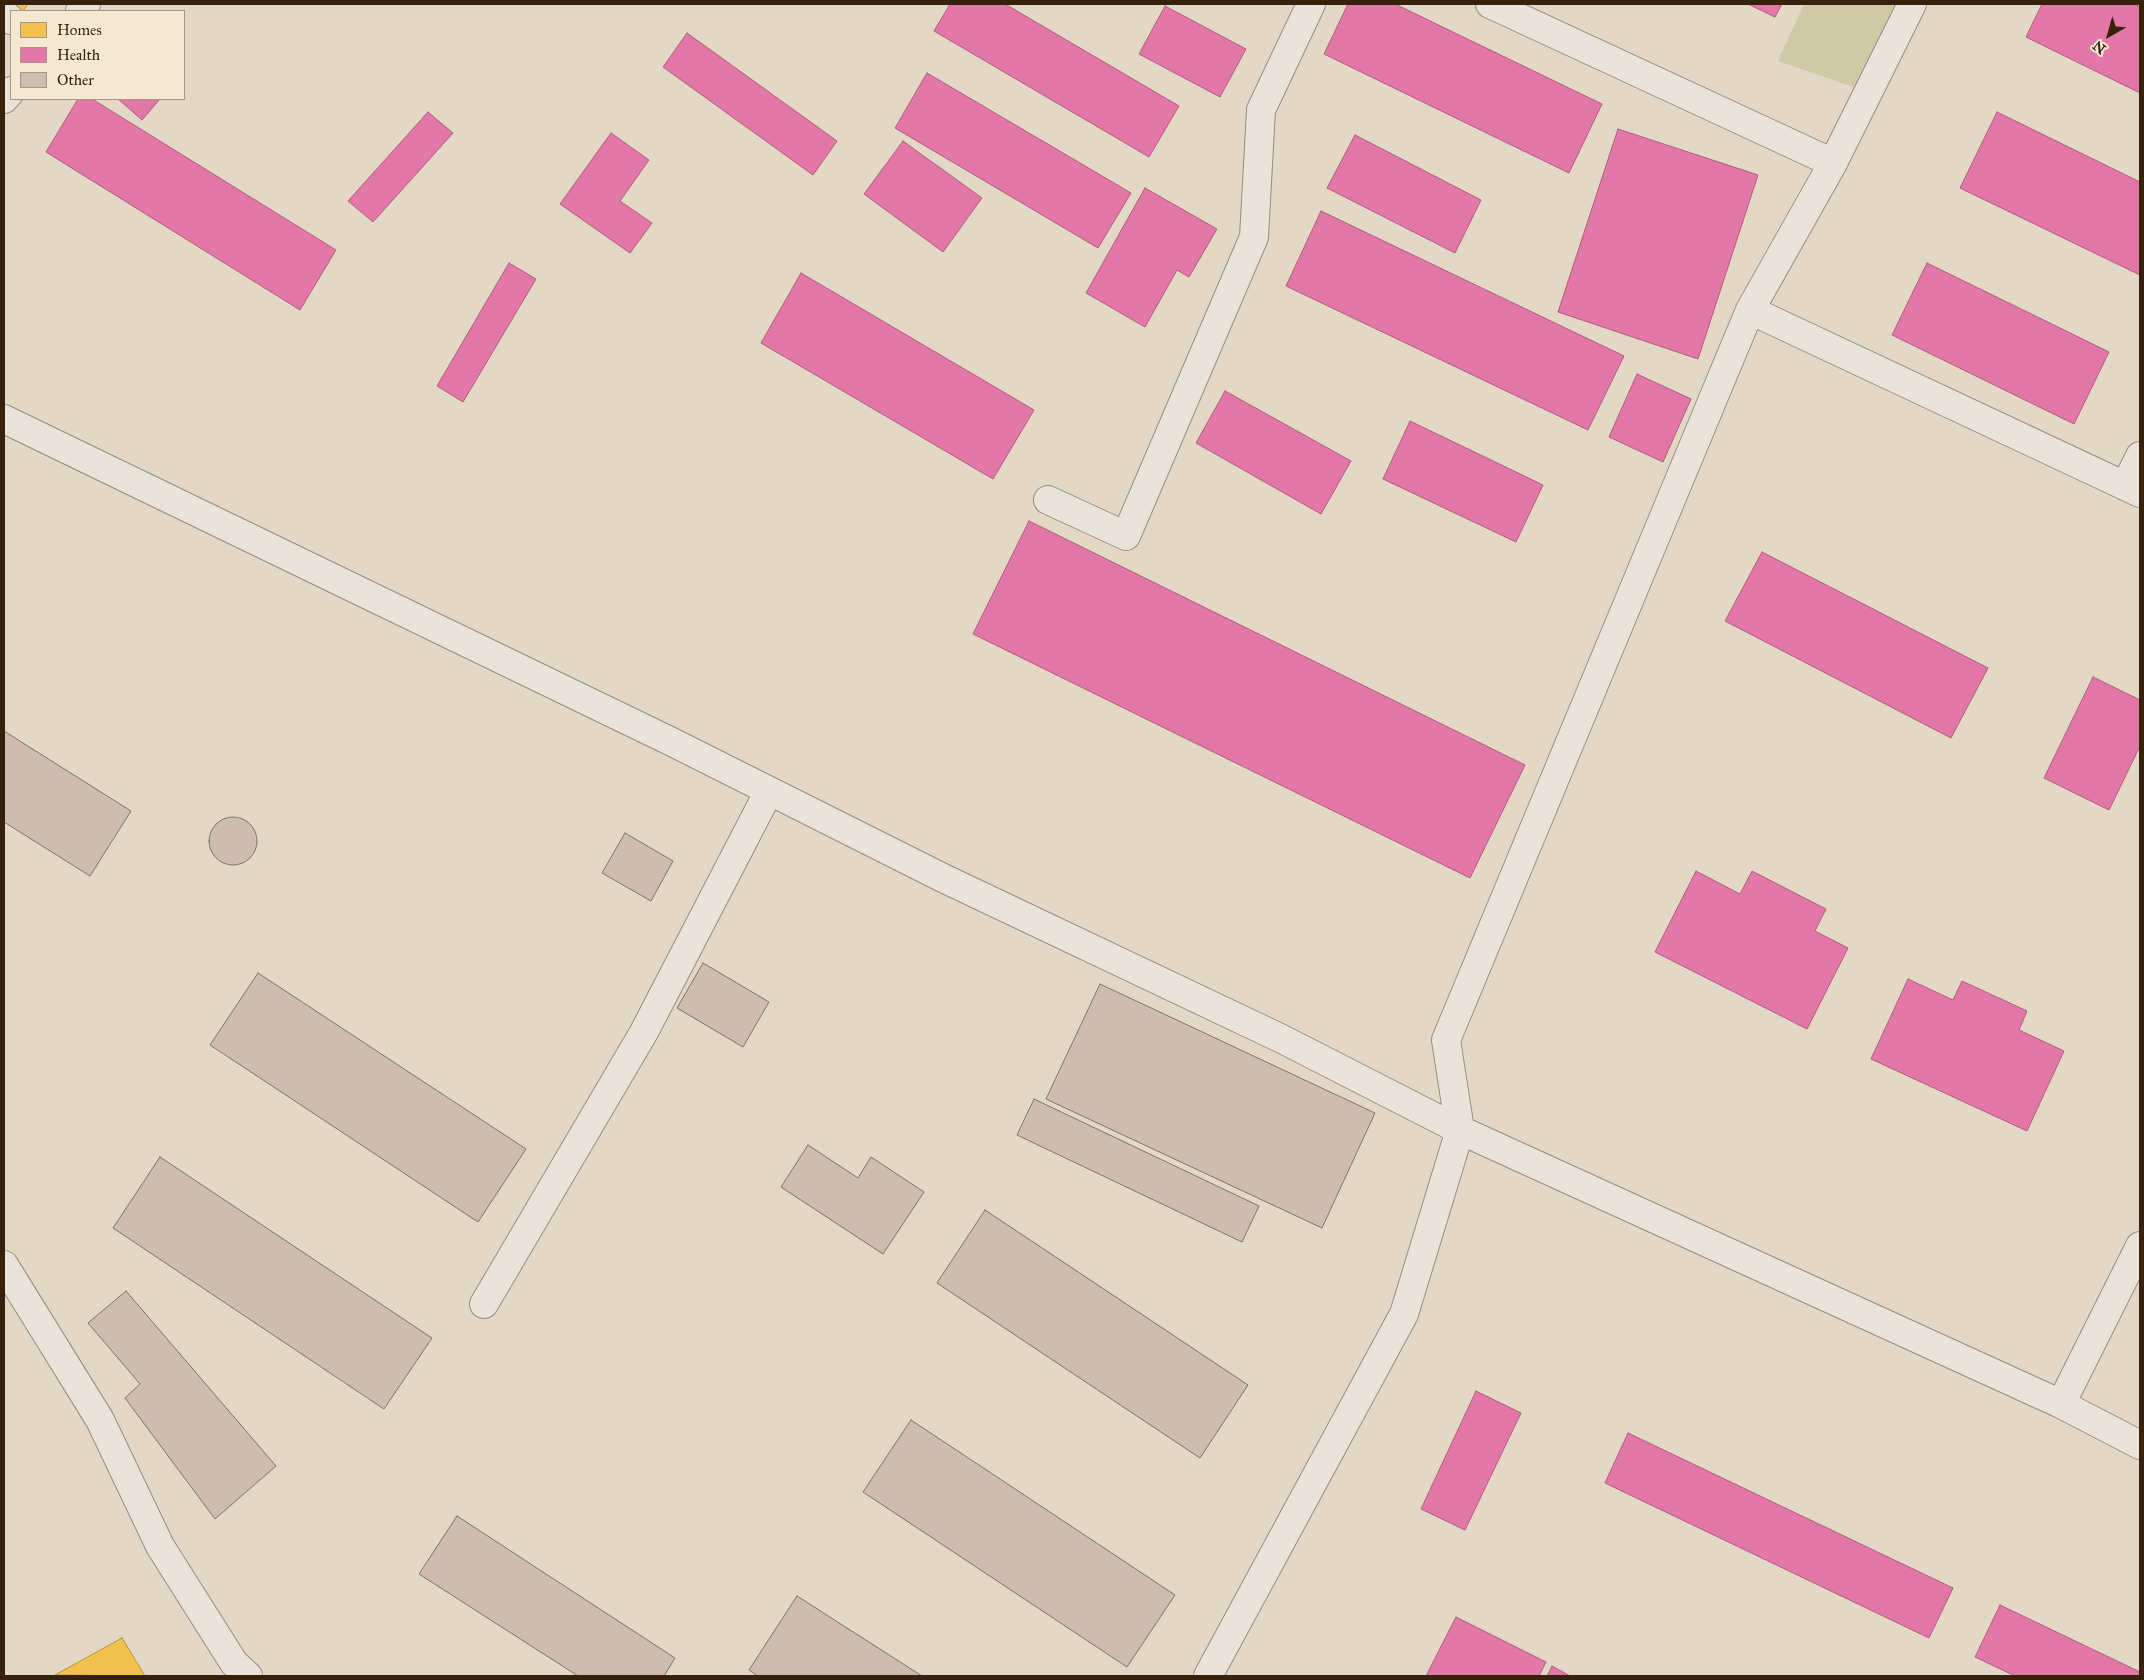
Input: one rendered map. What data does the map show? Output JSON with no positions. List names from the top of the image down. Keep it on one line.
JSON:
{"legend":["Homes","Health","Other"],"north":"bottom left"}
